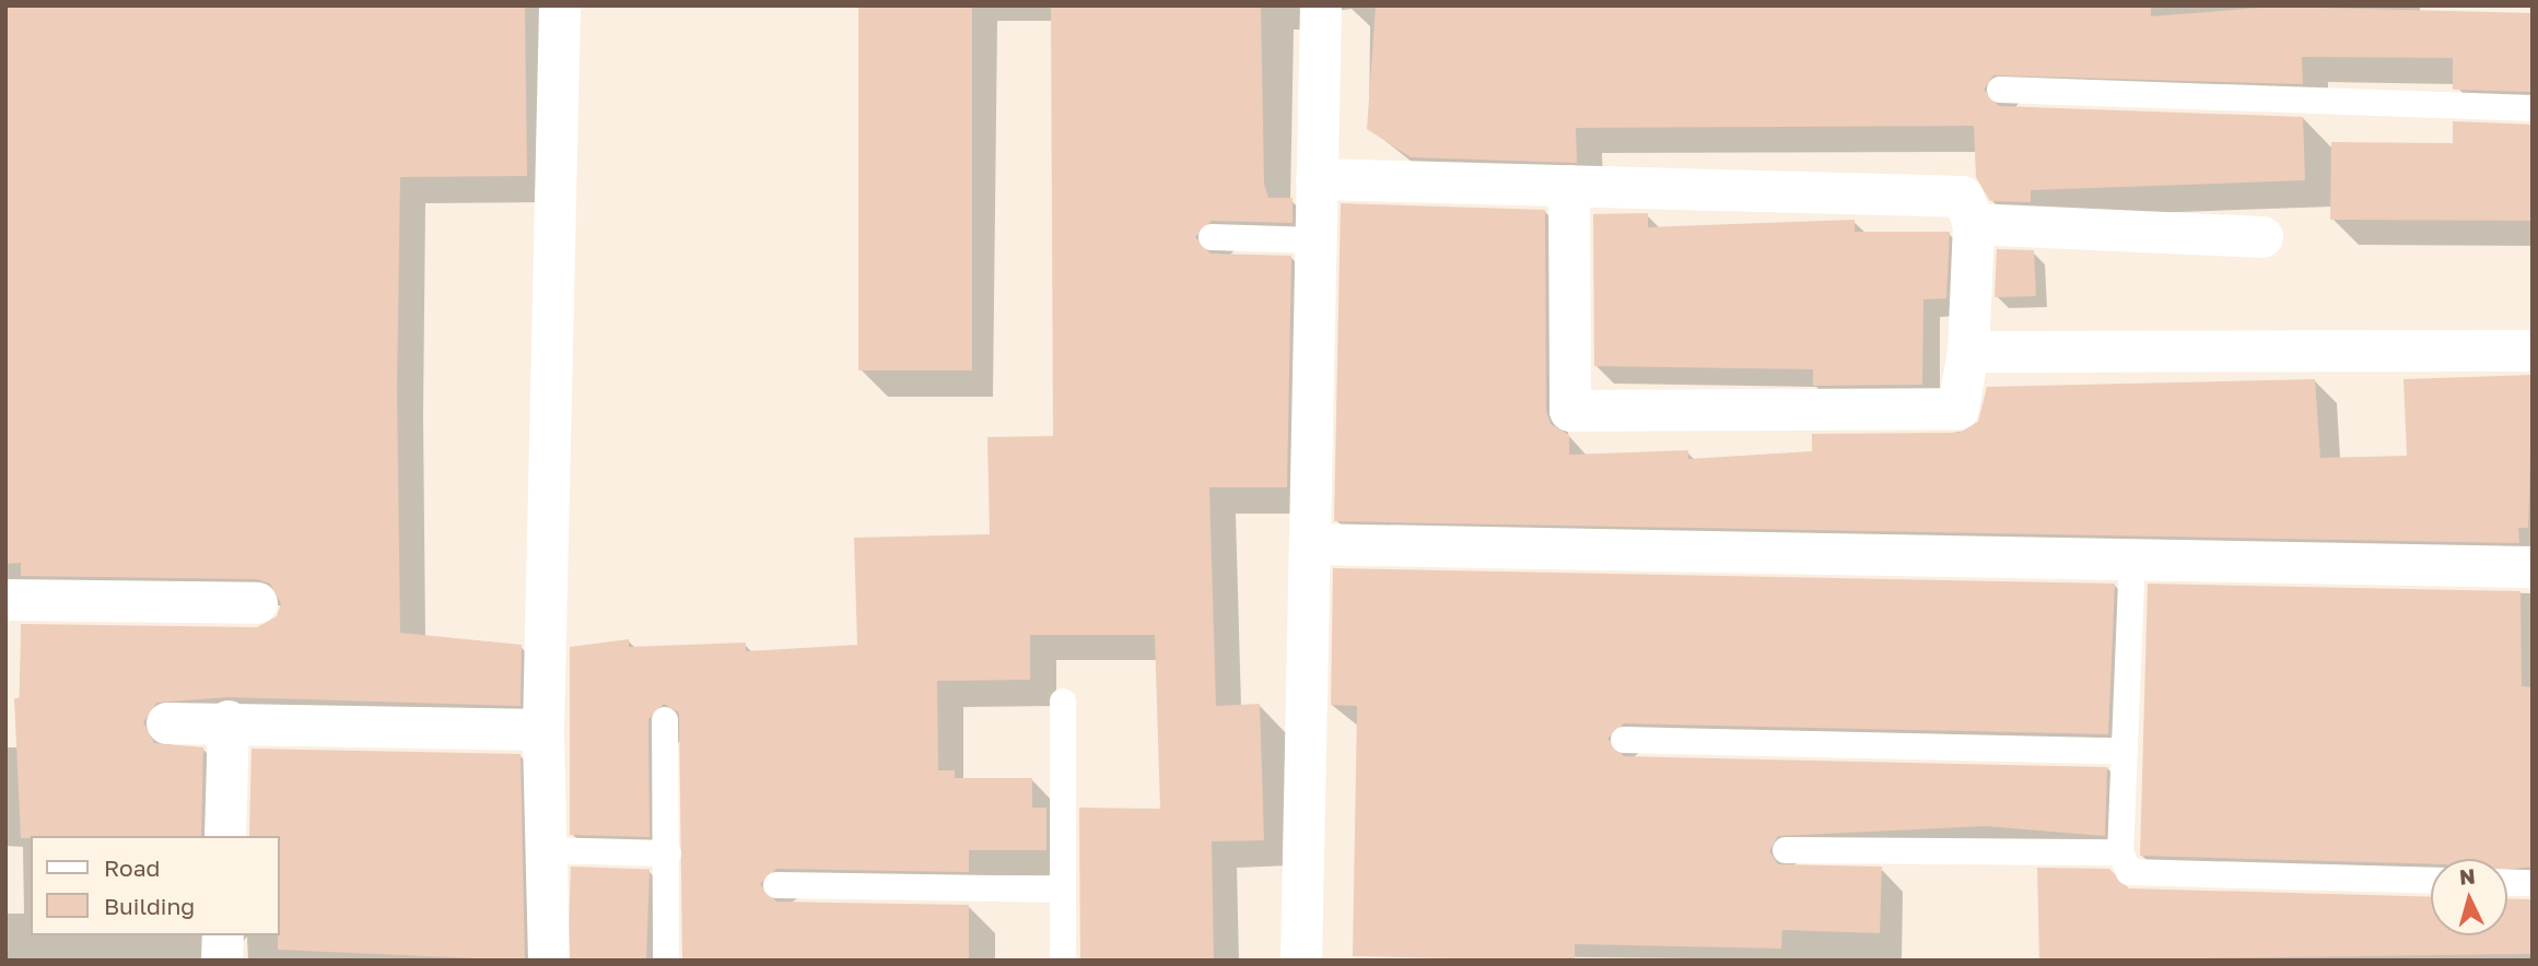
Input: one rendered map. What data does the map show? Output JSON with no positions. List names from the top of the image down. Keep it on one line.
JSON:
{"legend":["Road","Building"],"north":"top"}
